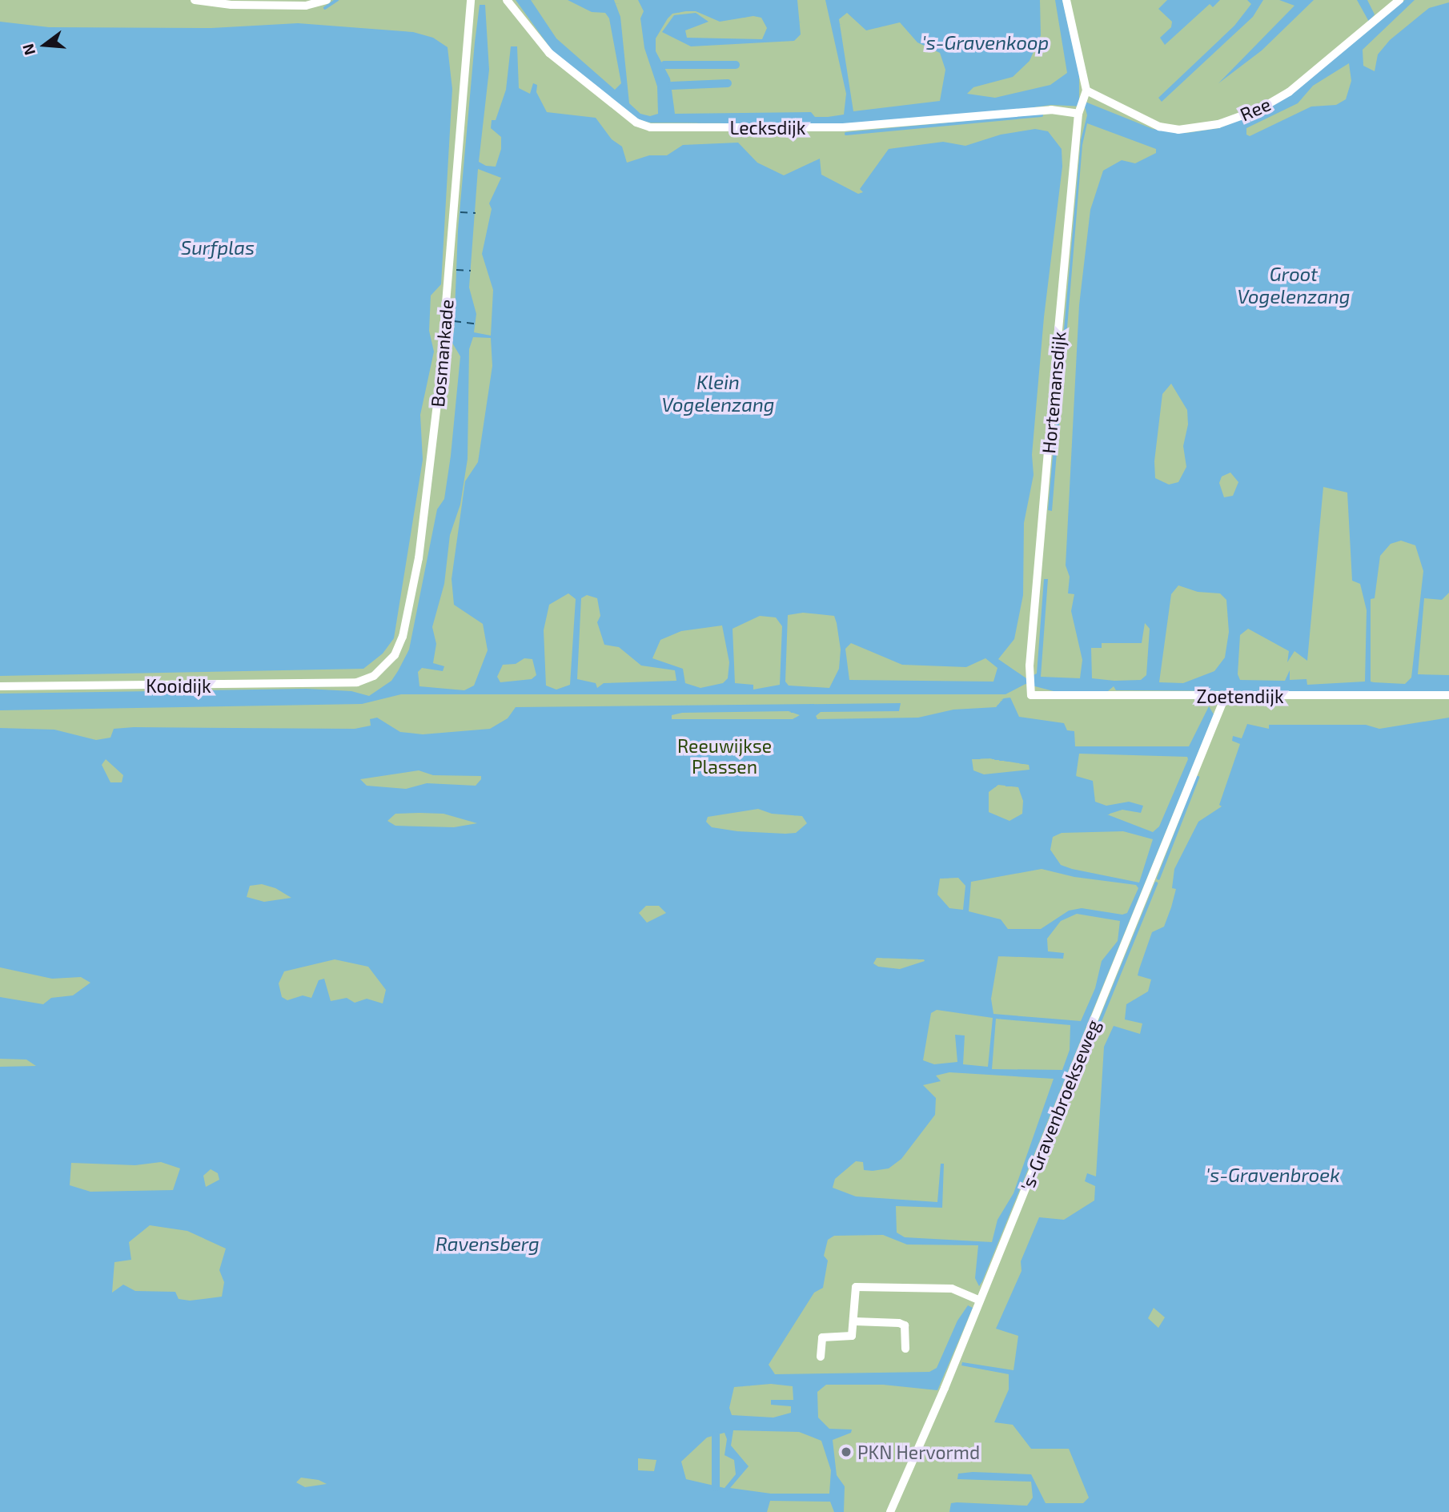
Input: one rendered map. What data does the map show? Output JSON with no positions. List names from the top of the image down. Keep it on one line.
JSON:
{"streets":{"street":["Ree","Lecksdijk","Bosmankade","Hortemansdijk","Kooidijk","Zoetendijk","'s-Gravenbroekseweg"]},"crossings":[["Ree","Hortemansdijk"],["Lecksdijk","Hortemansdijk"],["Bosmankade","Kooidijk"],["Hortemansdijk","Zoetendijk"],["Zoetendijk","'s-Gravenbroekseweg"]],"water":["'s-Gravenkoop","Surfplas","Groot Vogelenzang","Klein Vogelenzang","'s-Gravenbroek","Ravensberg"],"parks":["Reeuwijkse Plassen"],"places":["PKN Hervormd"],"north":"left"}
